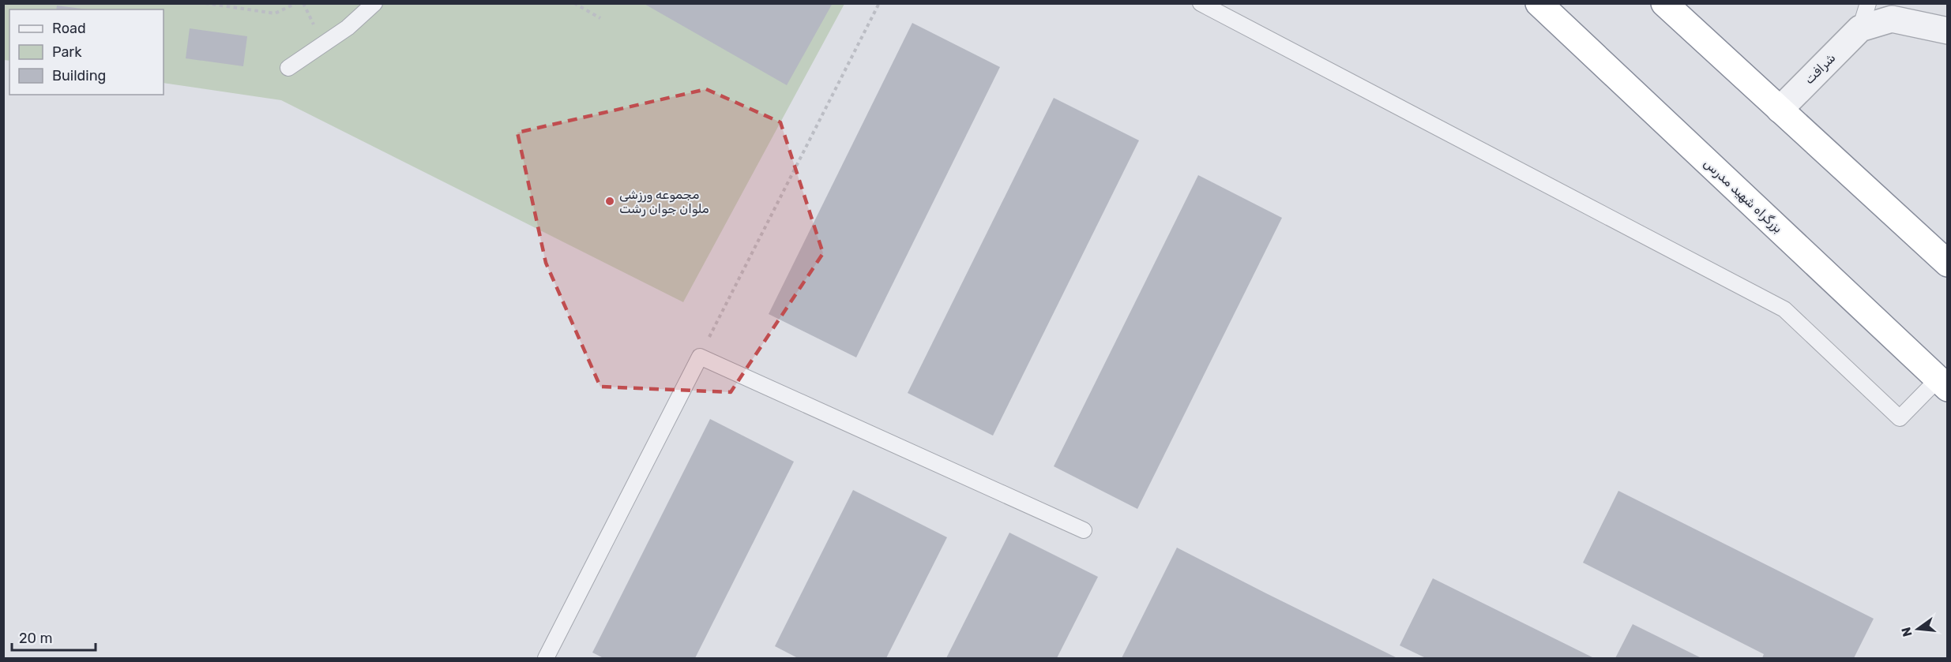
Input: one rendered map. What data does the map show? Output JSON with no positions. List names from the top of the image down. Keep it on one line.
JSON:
{"streets":{"highway":["بزرگراه شهید مدرس"],"street":["شرافت"]},"places":["مجموعه ورزشی ملوان جوان رشت"],"legend":["Road","Park","Building"],"scale_bar":"20 m","north":"left"}
